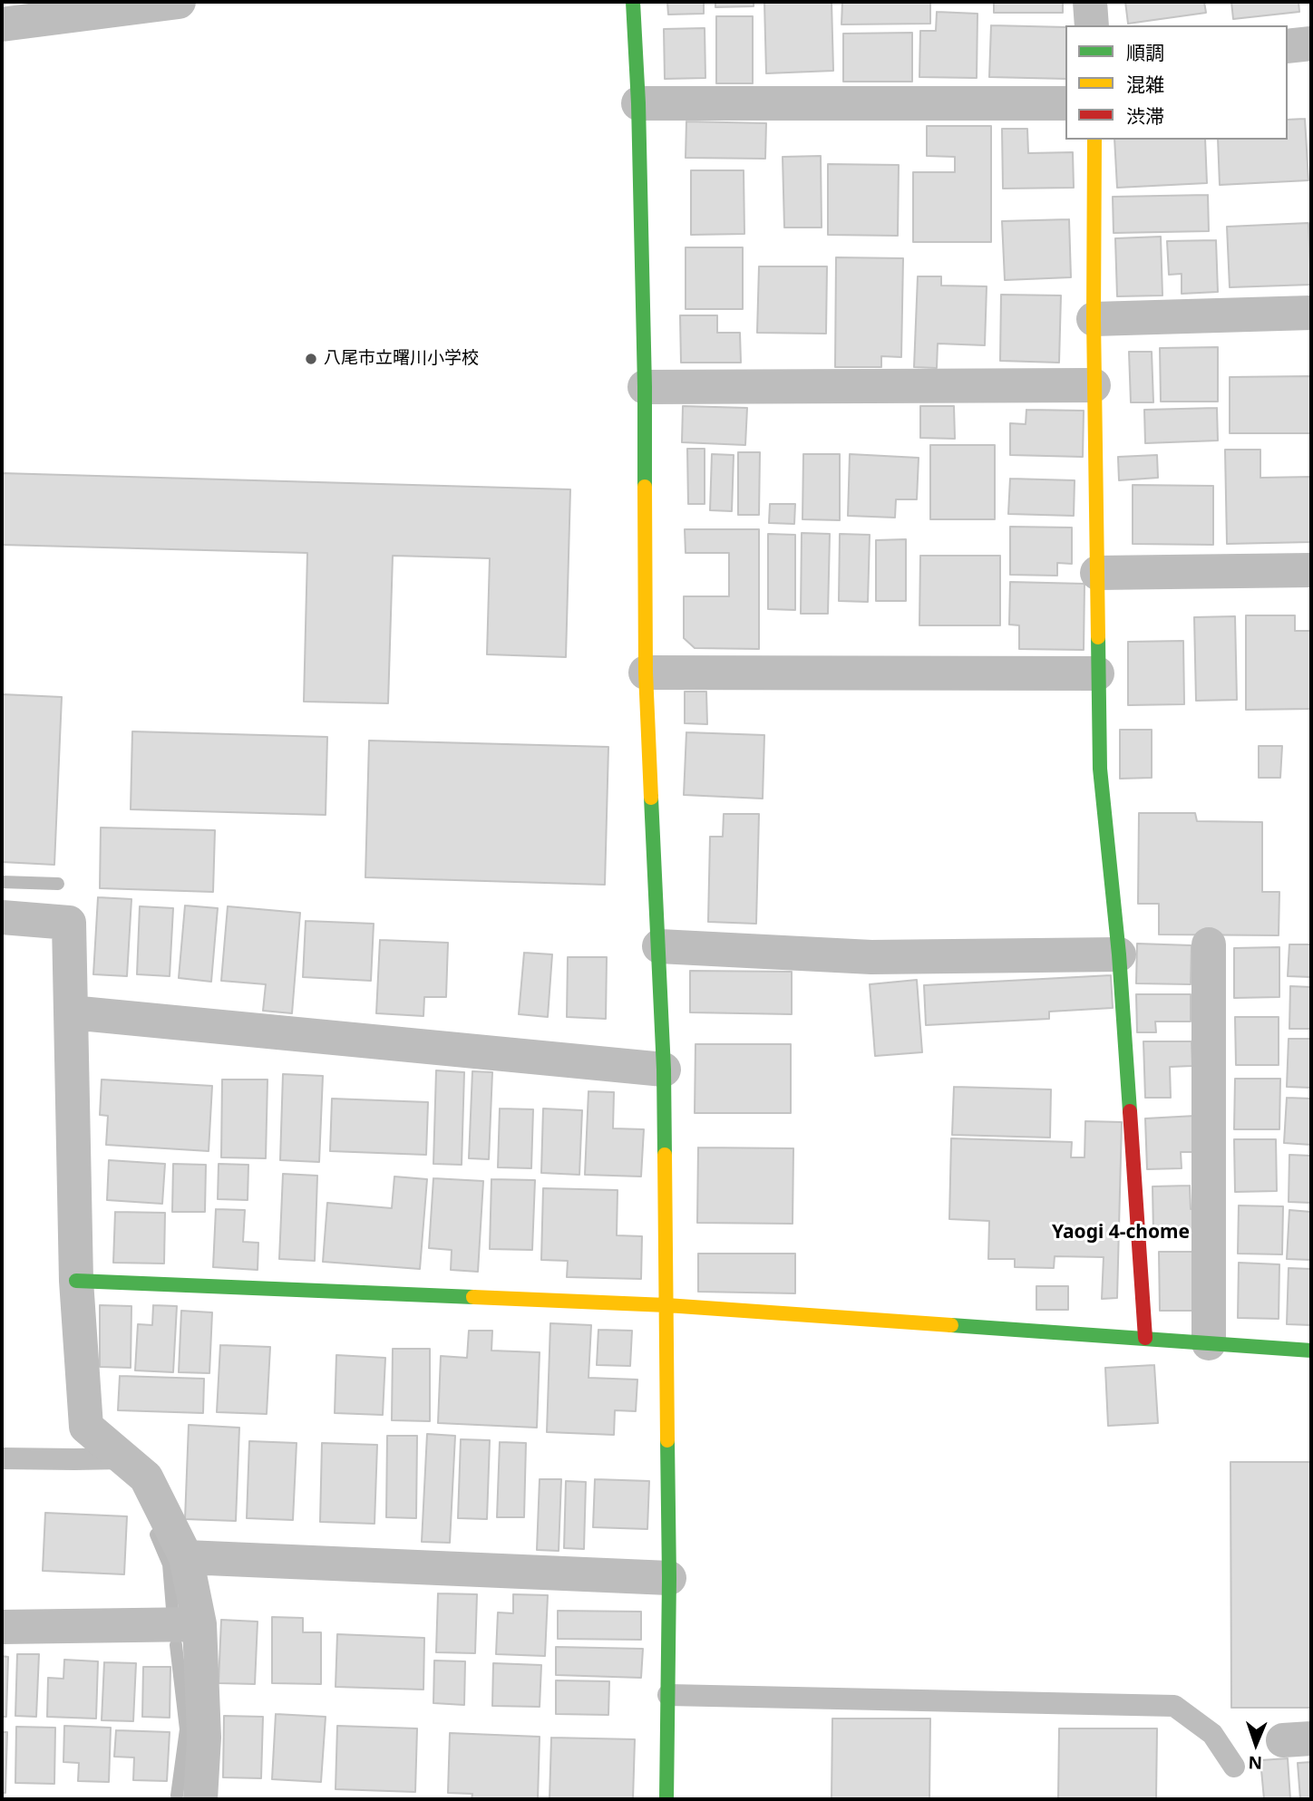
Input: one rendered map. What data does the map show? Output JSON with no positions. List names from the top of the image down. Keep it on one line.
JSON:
{"districts":["Yaogi 4-chome"],"places":["八尾市立曙川小学校"],"legend":["順調","混雑","渋滞"],"north":"bottom"}
